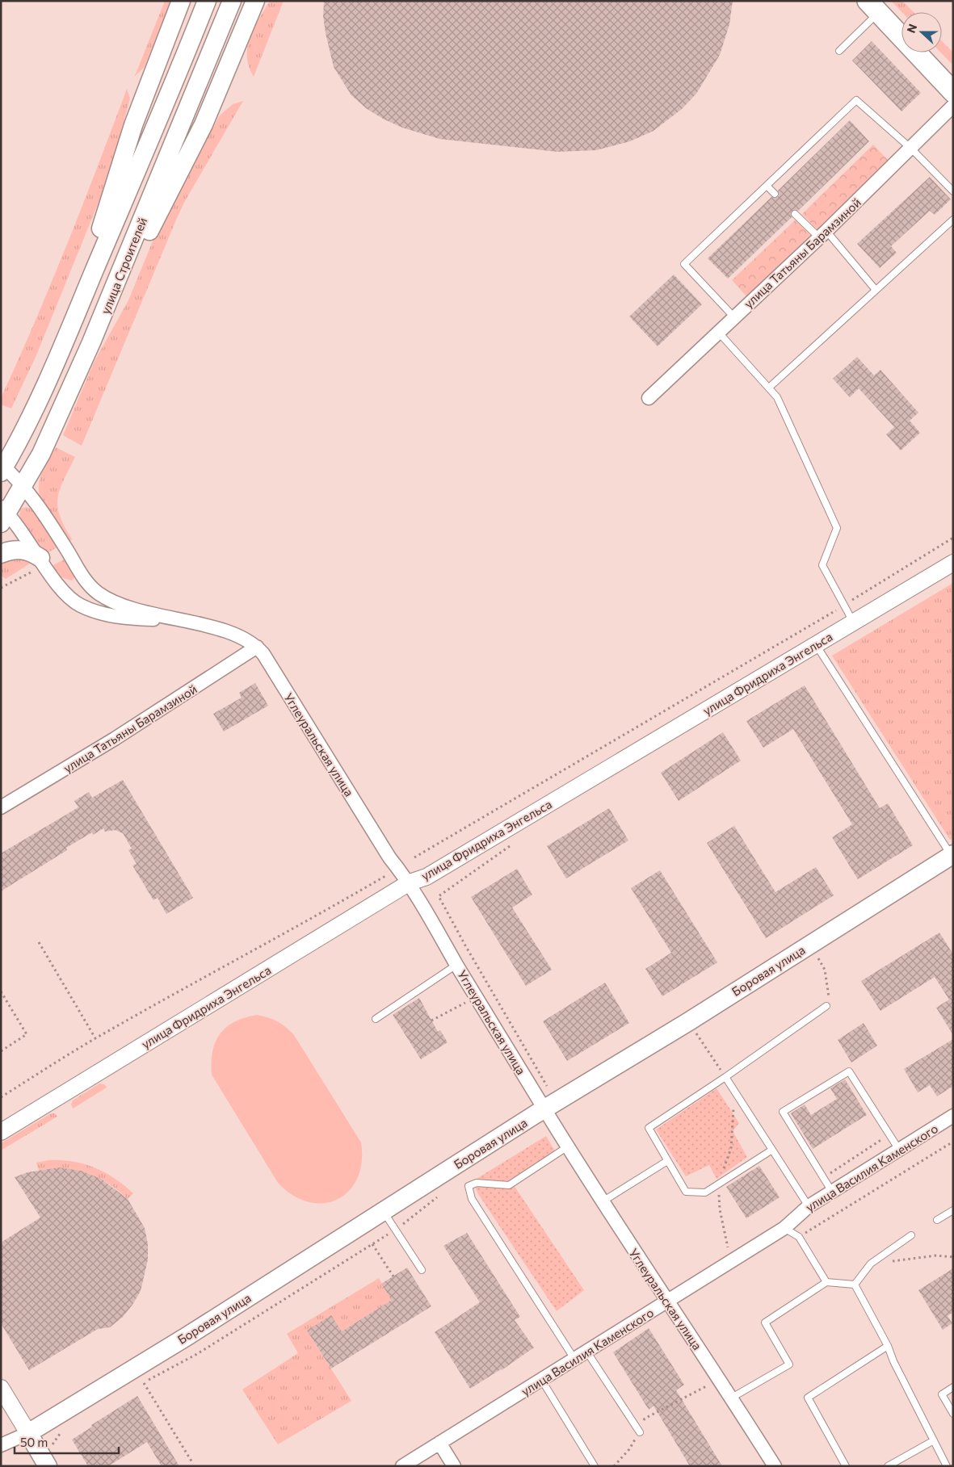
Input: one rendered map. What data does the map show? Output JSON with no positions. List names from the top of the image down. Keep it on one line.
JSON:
{"streets":{"main road":["улица Строителей","Боровая улица"],"street":["улица Татьяны Барамзиной","улица Фридриха Энгельса","Углеуральская улица","улица Василия Каменского"]},"crossings":[["улица Татьяны Барамзиной","Углеуральская улица"],["улица Фридриха Энгельса","Углеуральская улица"],["Углеуральская улица","Боровая улица"],["Углеуральская улица","улица Василия Каменского"]],"scale_bar":"50 m","north":"left"}
